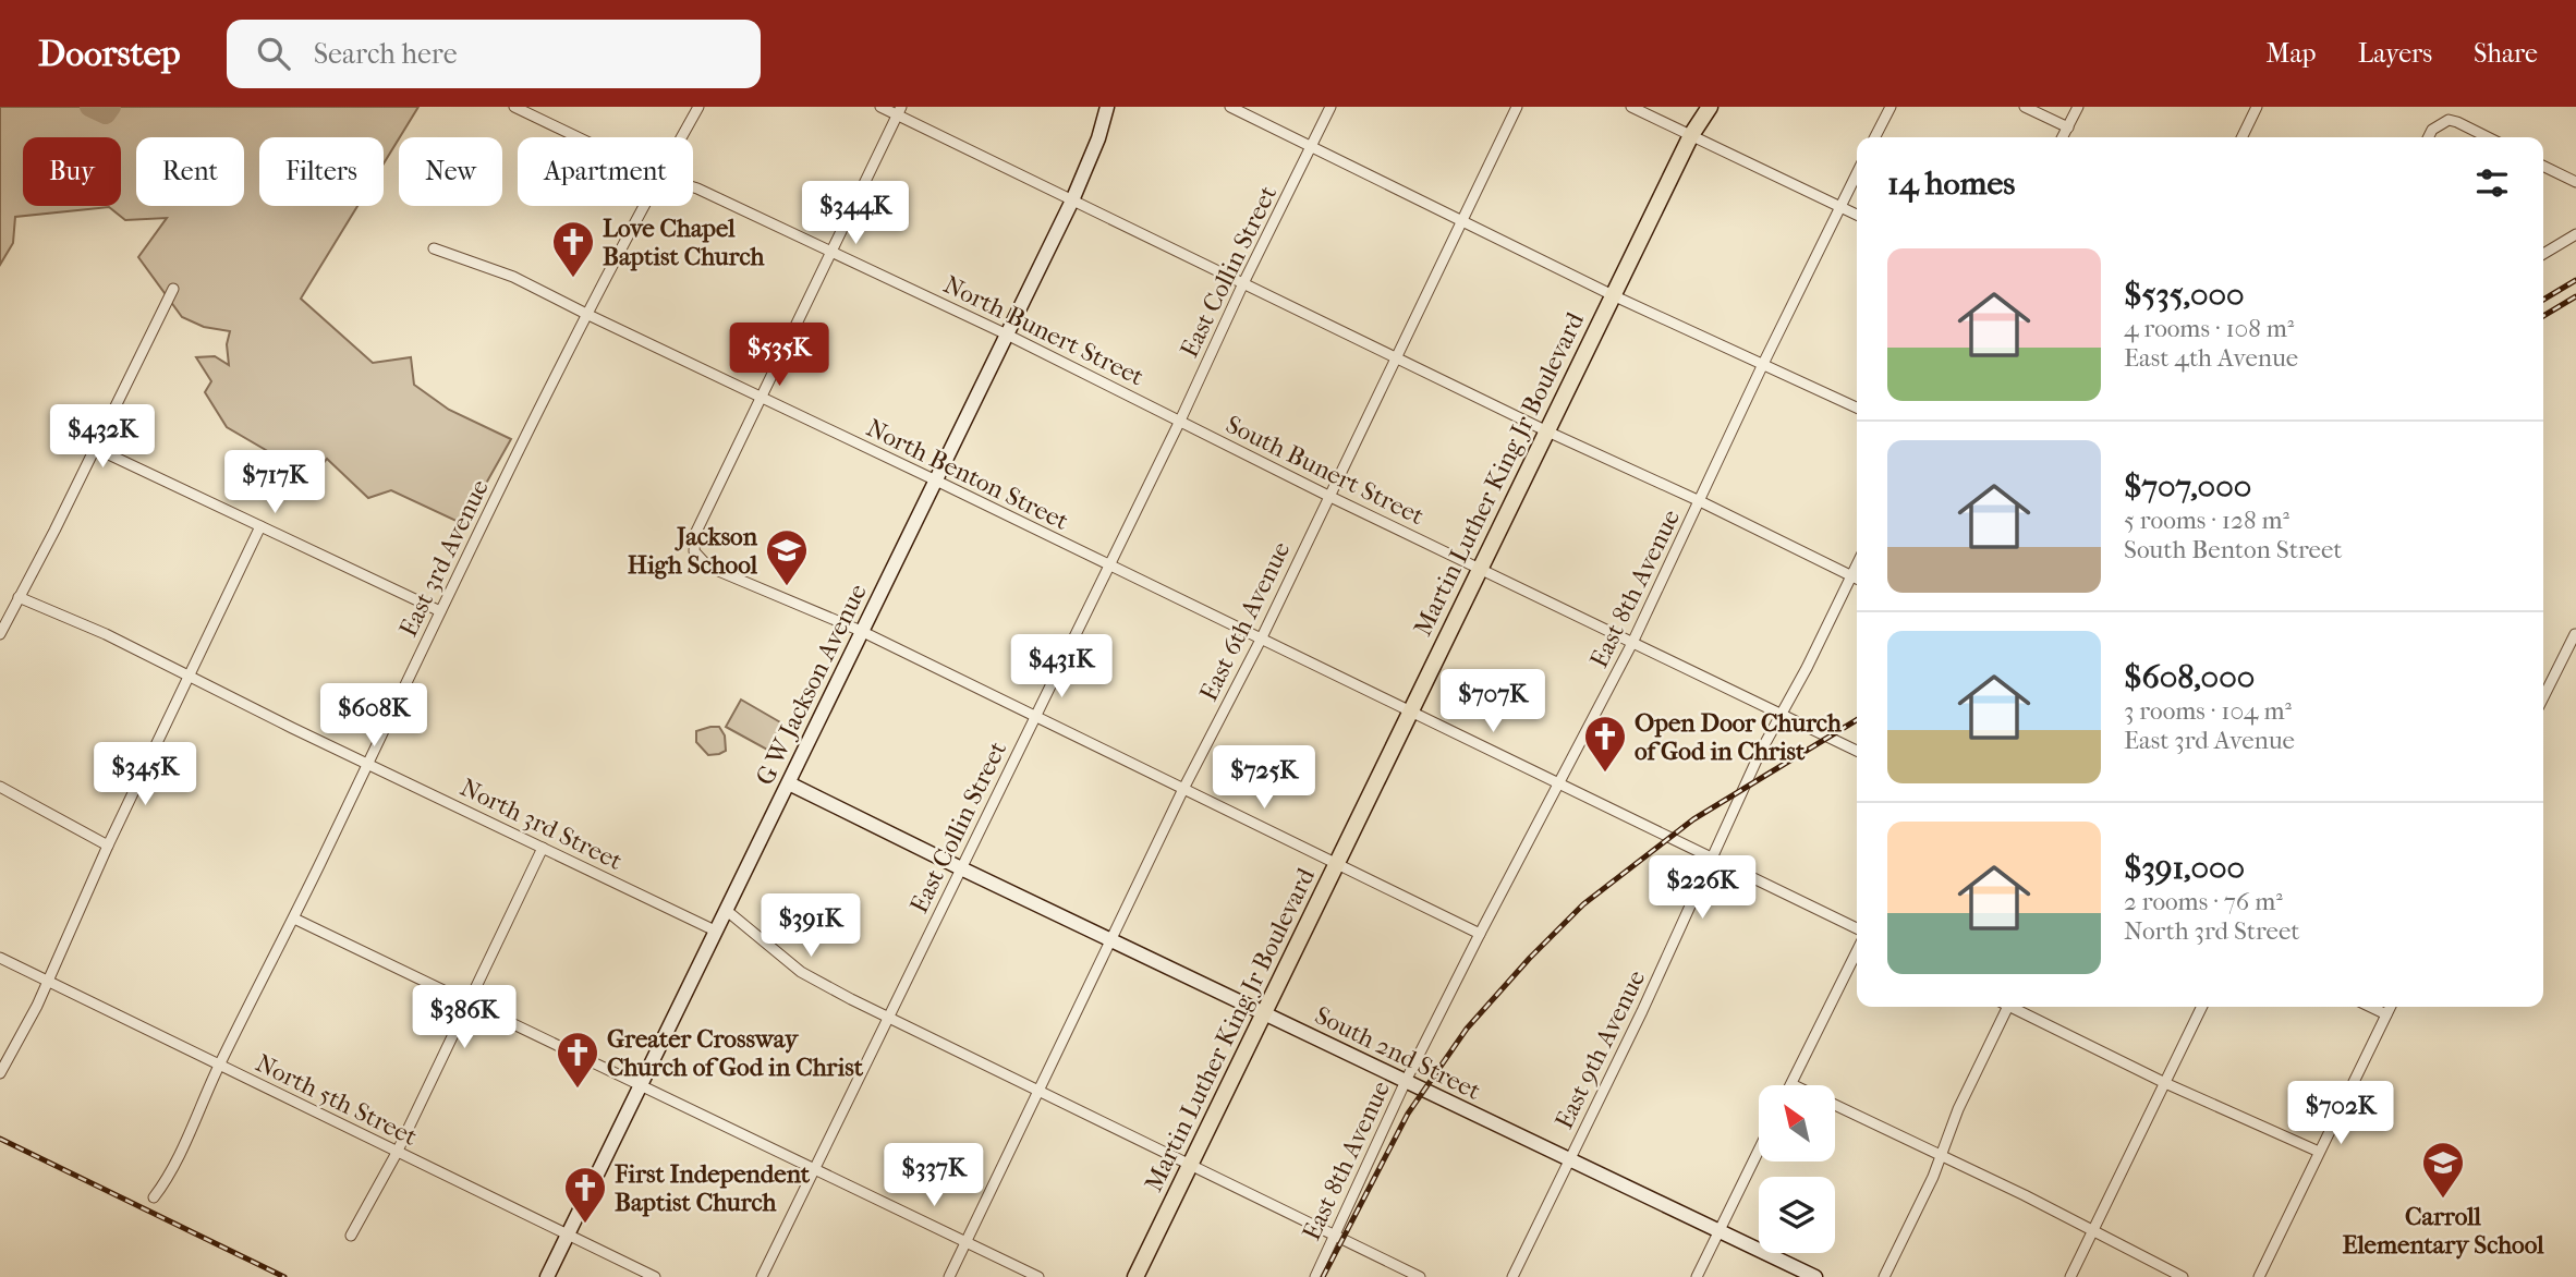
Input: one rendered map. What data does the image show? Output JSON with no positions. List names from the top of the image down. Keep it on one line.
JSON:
{"streets":{"main road":["Martin Luther King Jr Boulevard"],"street":["East Collin Street","North Bunert Street","South Bunert Street","North Benton Street","East 3rd Avenue","East 8th Avenue","East 6th Avenue","G W Jackson Avenue","North 3rd Street","East 9th Avenue","South 2nd Street","North 5th Street"]},"crossings":[["East Collin Street","North Bunert Street"],["East Collin Street","South Bunert Street"],["East Collin Street","North Benton Street"],["East Collin Street","South 2nd Street"],["North Bunert Street","South Bunert Street"],["North Bunert Street","G W Jackson Avenue"],["South Bunert Street","Martin Luther King Jr Boulevard"],["South Bunert Street","East 8th Avenue"],["South Bunert Street","East 6th Avenue"],["South Bunert Street","East 9th Avenue"],["North Benton Street","Martin Luther King Jr Boulevard"],["North Benton Street","East 3rd Avenue"],["North Benton Street","East 8th Avenue"],["North Benton Street","East 6th Avenue"],["North Benton Street","G W Jackson Avenue"],["North Benton Street","East 9th Avenue"],["Martin Luther King Jr Boulevard","South 2nd Street"],["East 3rd Avenue","North 3rd Street"],["East 3rd Avenue","North 5th Street"],["East 8th Avenue","South 2nd Street"],["East 6th Avenue","South 2nd Street"],["G W Jackson Avenue","North 3rd Street"],["G W Jackson Avenue","South 2nd Street"],["G W Jackson Avenue","North 5th Street"],["East 9th Avenue","South 2nd Street"]],"places":{"church":["Love Chapel Baptist Church","Open Door Church of God in Christ","Greater Crossway Church of God in Christ","First Independent Baptist Church"],"school or university":["Jackson High School","Carroll Elementary School"]},"north":"top left","page":{"header":"Doorstep","search":"Search here","nav":["Map","Layers","Share"],"chip":["Buy","Rent","Filters","New","Apartment"],"heading":"14 homes","price":["$344K","$535K","$432K","$717K","$431K","$707K","$608K","$345K","$725K","$226K","$391K","$386K","$702K","$337K"],"list":[{"name":"$535,000","note":"4 rooms · 108 m² · East 4th Avenue"},{"name":"$707,000","note":"5 rooms · 128 m² · South Benton Street"},{"name":"$608,000","note":"3 rooms · 104 m² · East 3rd Avenue"},{"name":"$391,000","note":"2 rooms · 76 m² · North 3rd Street"}]}}
